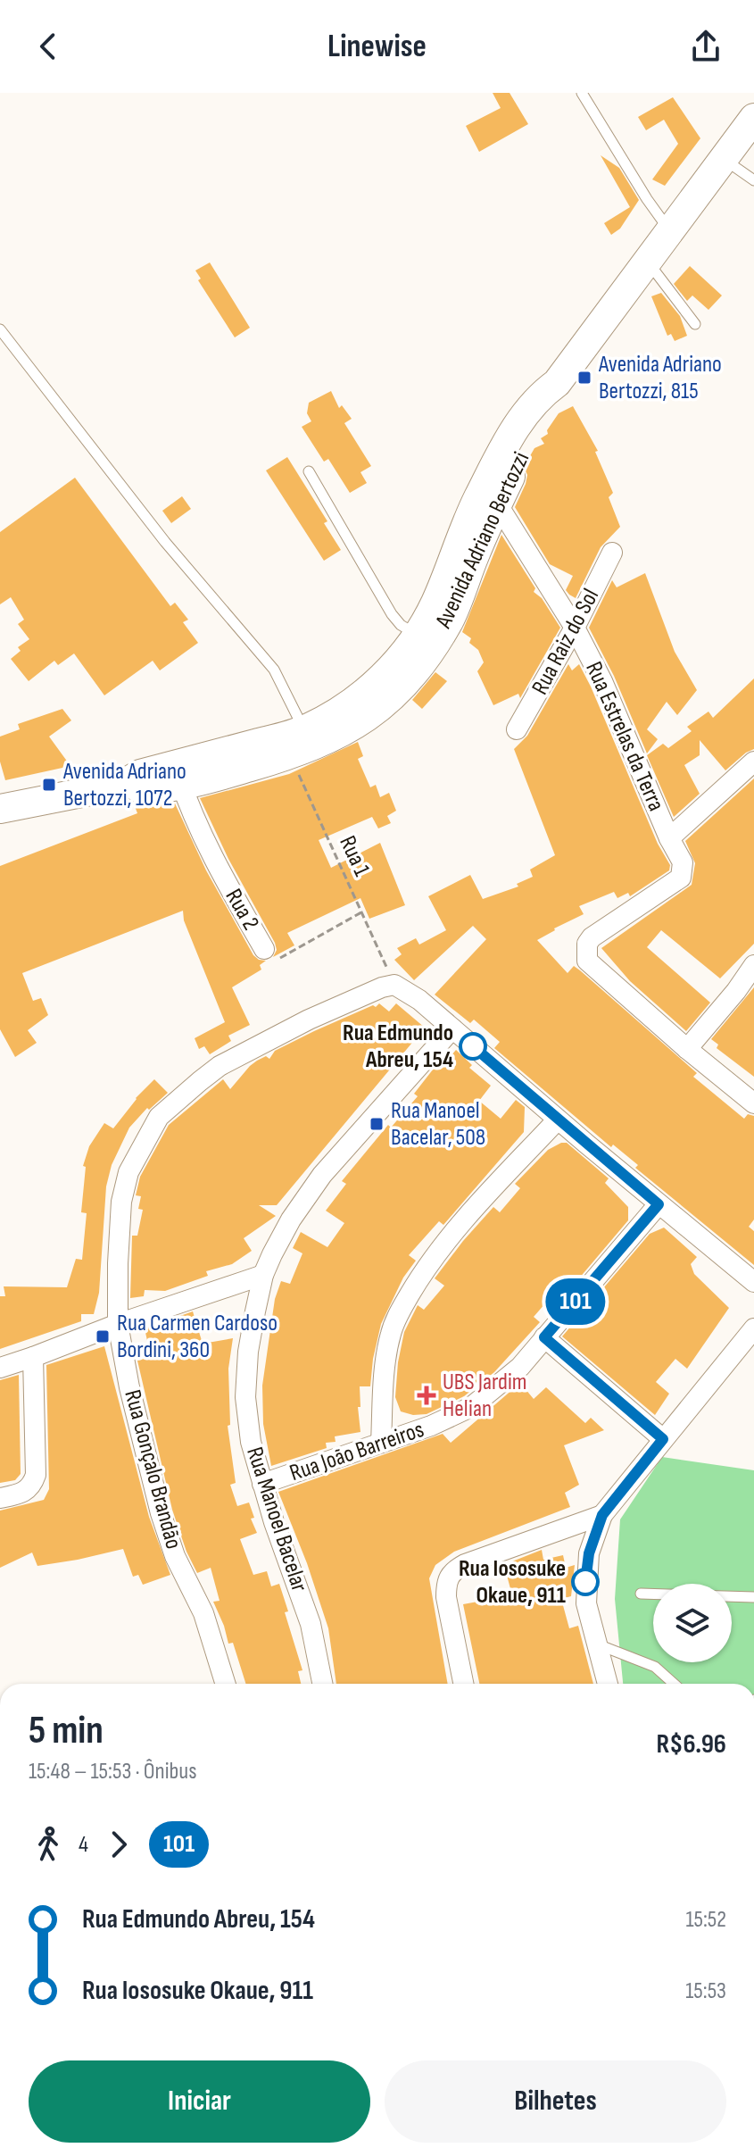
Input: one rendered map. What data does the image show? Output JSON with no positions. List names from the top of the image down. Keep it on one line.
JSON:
{"streets":{"main road":["Avenida Adriano Bertozzi"],"street":["Rua Raiz do Sol","Rua Estrelas da Terra","Rua 2","Rua João Barreiros","Rua Gonçalo Brandão","Rua Manoel Bacelar"],"path":["Rua 1"]},"crossings":[["Avenida Adriano Bertozzi","Rua Estrelas da Terra"],["Avenida Adriano Bertozzi","Rua 2"],["Rua Raiz do Sol","Rua Estrelas da Terra"],["Rua 1","Rua 2"],["Rua João Barreiros","Rua Gonçalo Brandão"],["Rua João Barreiros","Rua Manoel Bacelar"],["Rua Gonçalo Brandão","Rua Manoel Bacelar"]],"places":{"transit":["Avenida Adriano Bertozzi, 815","Avenida Adriano Bertozzi, 1072","Rua Manoel Bacelar, 508","Rua Carmen Cardoso Bordini, 360"],"other":["Rua Edmundo Abreu, 154","Rua Iososuke Okaue, 911"],"health":["UBS Jardim Helian"]},"lines":["bus line 101"],"page":{"header":"Linewise","on_map":"101","heading":["5 min","15:48 – 15:53 · Ônibus","R$6.96"],"legs":["4","101"],"list":[{"name":"Rua Edmundo Abreu, 154","value":"15:52"},{"name":"Rua Iososuke Okaue, 911","value":"15:53"}],"buttons":["Iniciar","Bilhetes"]}}
